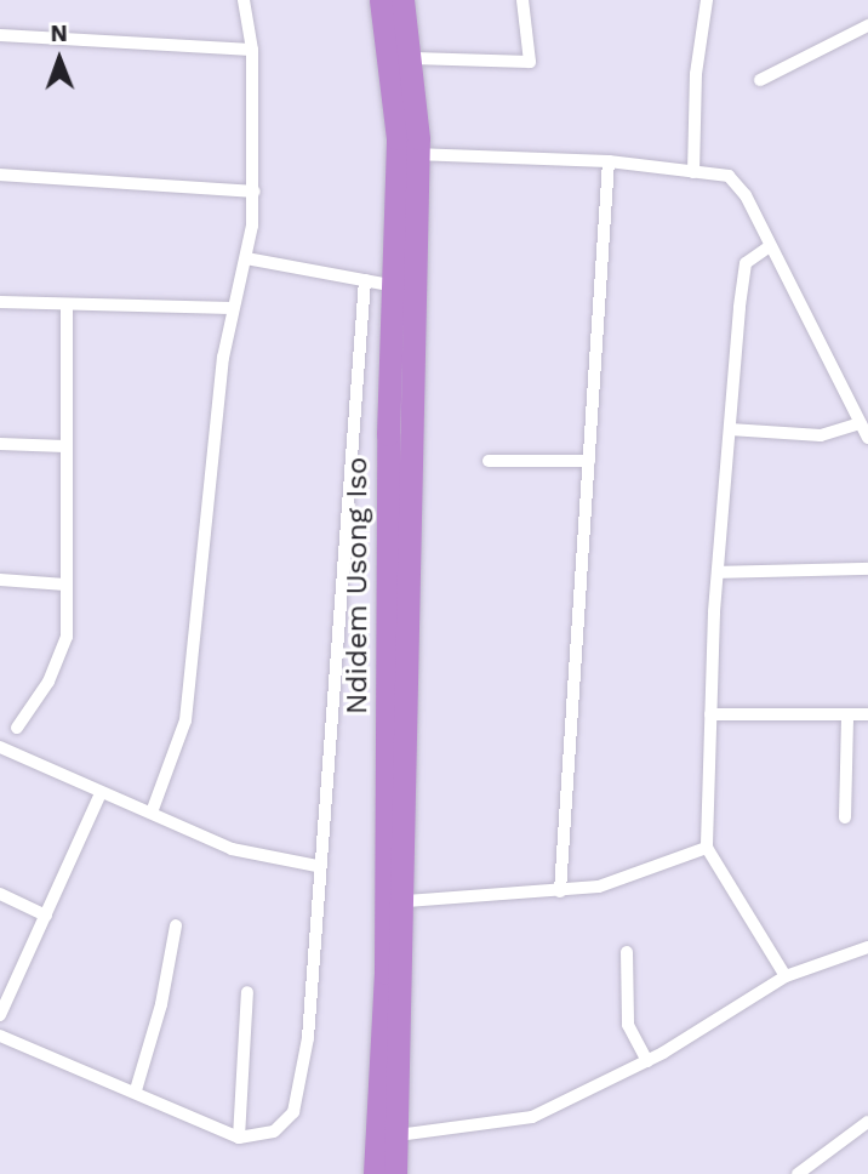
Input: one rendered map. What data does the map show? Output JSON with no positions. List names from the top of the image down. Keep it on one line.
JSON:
{"streets":{"highway":["Ndidem Usong Iso"]},"north":"top"}
